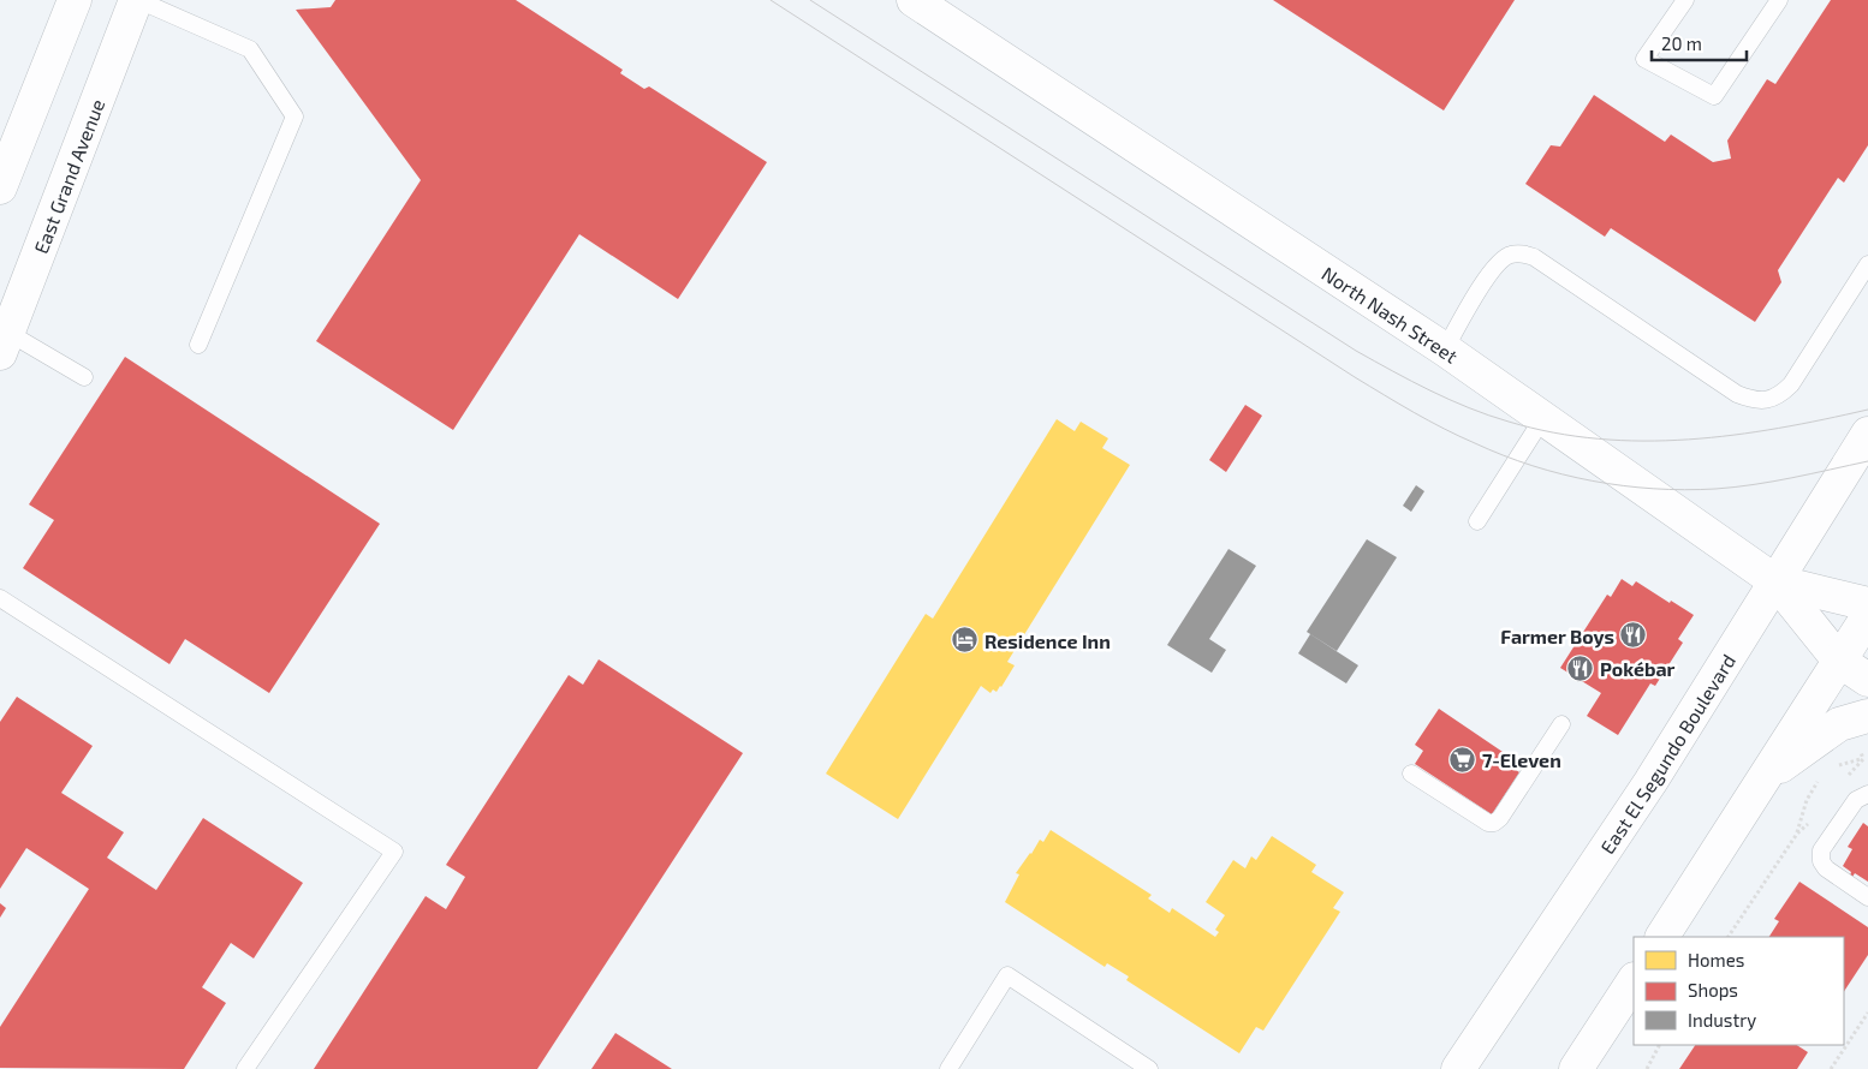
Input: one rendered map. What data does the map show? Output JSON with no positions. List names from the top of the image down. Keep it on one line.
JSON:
{"streets":{"street":["East Grand Avenue","North Nash Street","East El Segundo Boulevard"]},"crossings":[["North Nash Street","East El Segundo Boulevard"]],"places":{"restaurant":["Farmer Boys","Pokébar"],"hotel":["Residence Inn"],"supermarket":["7-Eleven"]},"legend":["Homes","Shops","Industry"],"scale_bar":"20 m"}
